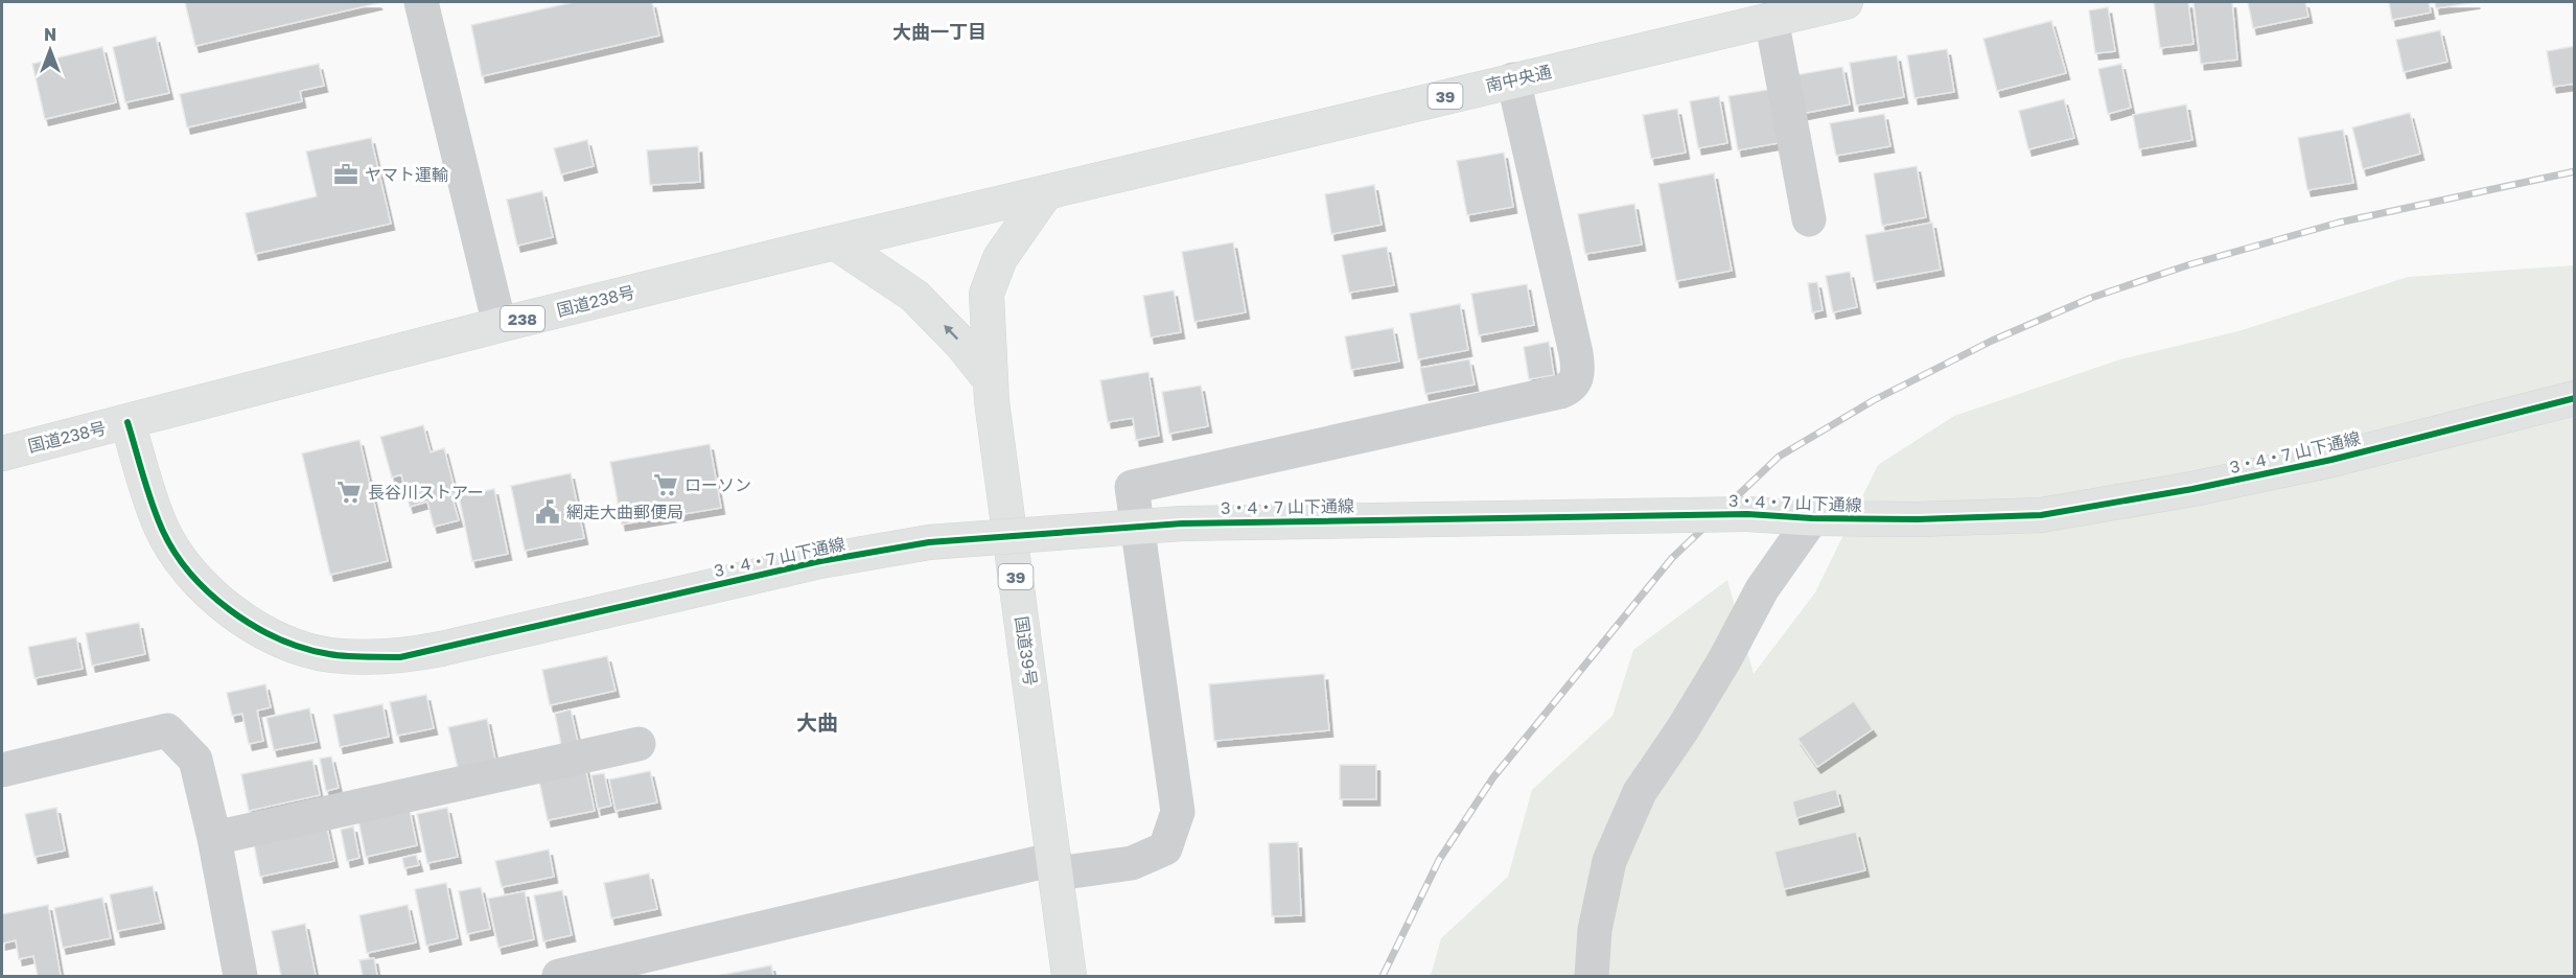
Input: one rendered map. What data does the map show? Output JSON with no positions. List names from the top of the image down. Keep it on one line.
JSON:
{"streets":{"main road":["南中央通","39","国道238号","238","3・4・7 山下通線","国道39号"]},"crossings":[["南中央通","国道238号"],["南中央通","国道39号"],["国道238号","3・4・7 山下通線"],["国道238号","国道39号"]],"districts":["大曲一丁目","大曲"],"places":{"office":["ヤマト運輸"],"supermarket":["ローソン","長谷川ストアー"],"public building":["網走大曲郵便局"]},"north":"top"}
